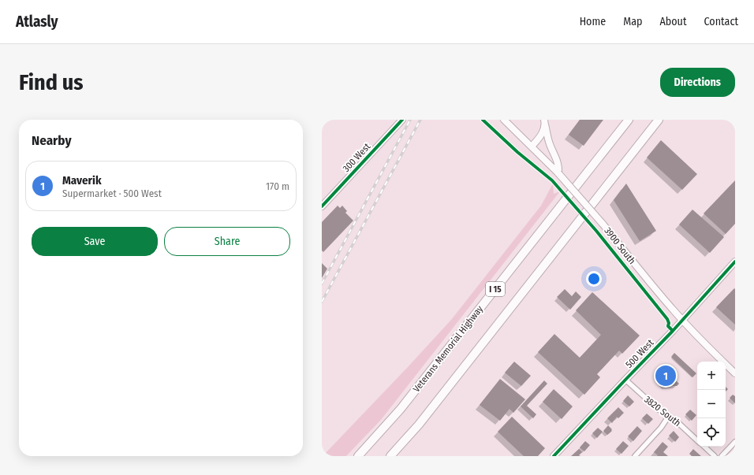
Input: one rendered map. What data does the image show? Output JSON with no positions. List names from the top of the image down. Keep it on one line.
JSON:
{"streets":{"highway":["I 15","Veterans Memorial Highway"],"main road":["300 West","3900 South","500 West"],"street":["3820 South"]},"crossings":[["3900 South","500 West"],["500 West","3820 South"]],"page":{"header":"Atlasly","nav":["Home","Map","About","Contact"],"buttons":["Directions",["Save","Share"]],"title":"Find us","heading":"Nearby","list":[{"mark":"1","name":"Maverik","note":"Supermarket · 500 West","value":"170 m"}],"map_buttons":["+","−"],"pins":"1"}}
